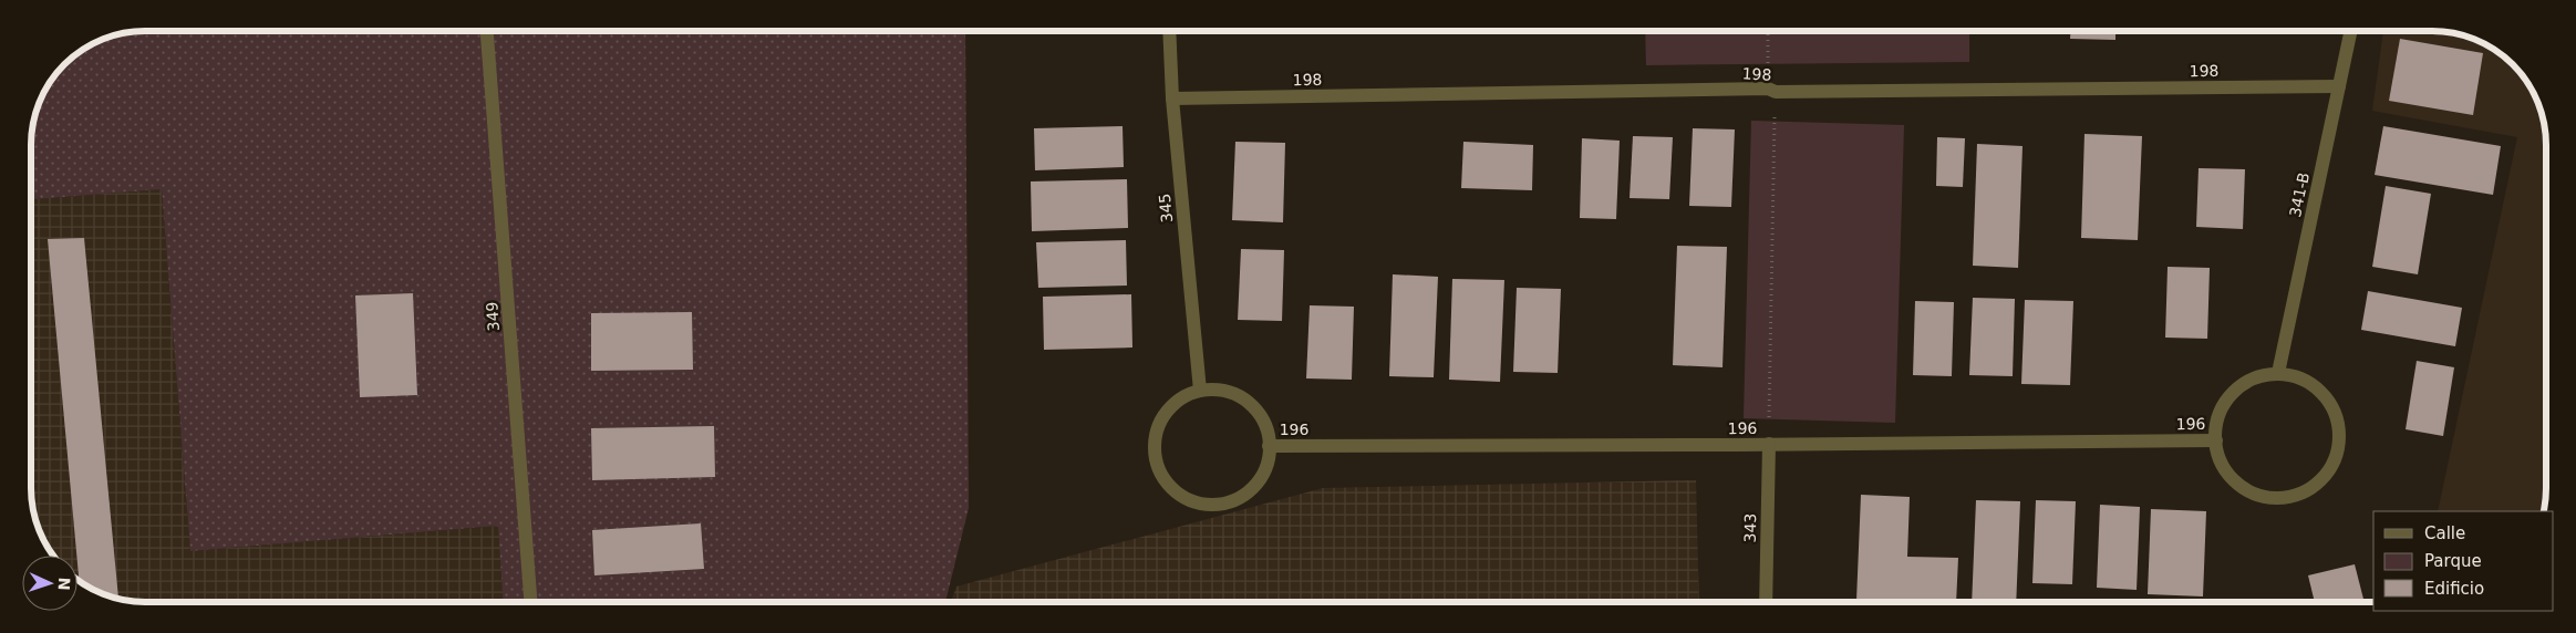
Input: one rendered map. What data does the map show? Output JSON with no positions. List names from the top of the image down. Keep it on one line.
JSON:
{"streets":{"street":["198","341-B","345","349","196","343"]},"crossings":[["198","341-B"],["198","345"],["341-B","196"],["345","196"],["196","343"]],"legend":["Calle","Parque","Edificio"],"north":"right"}
